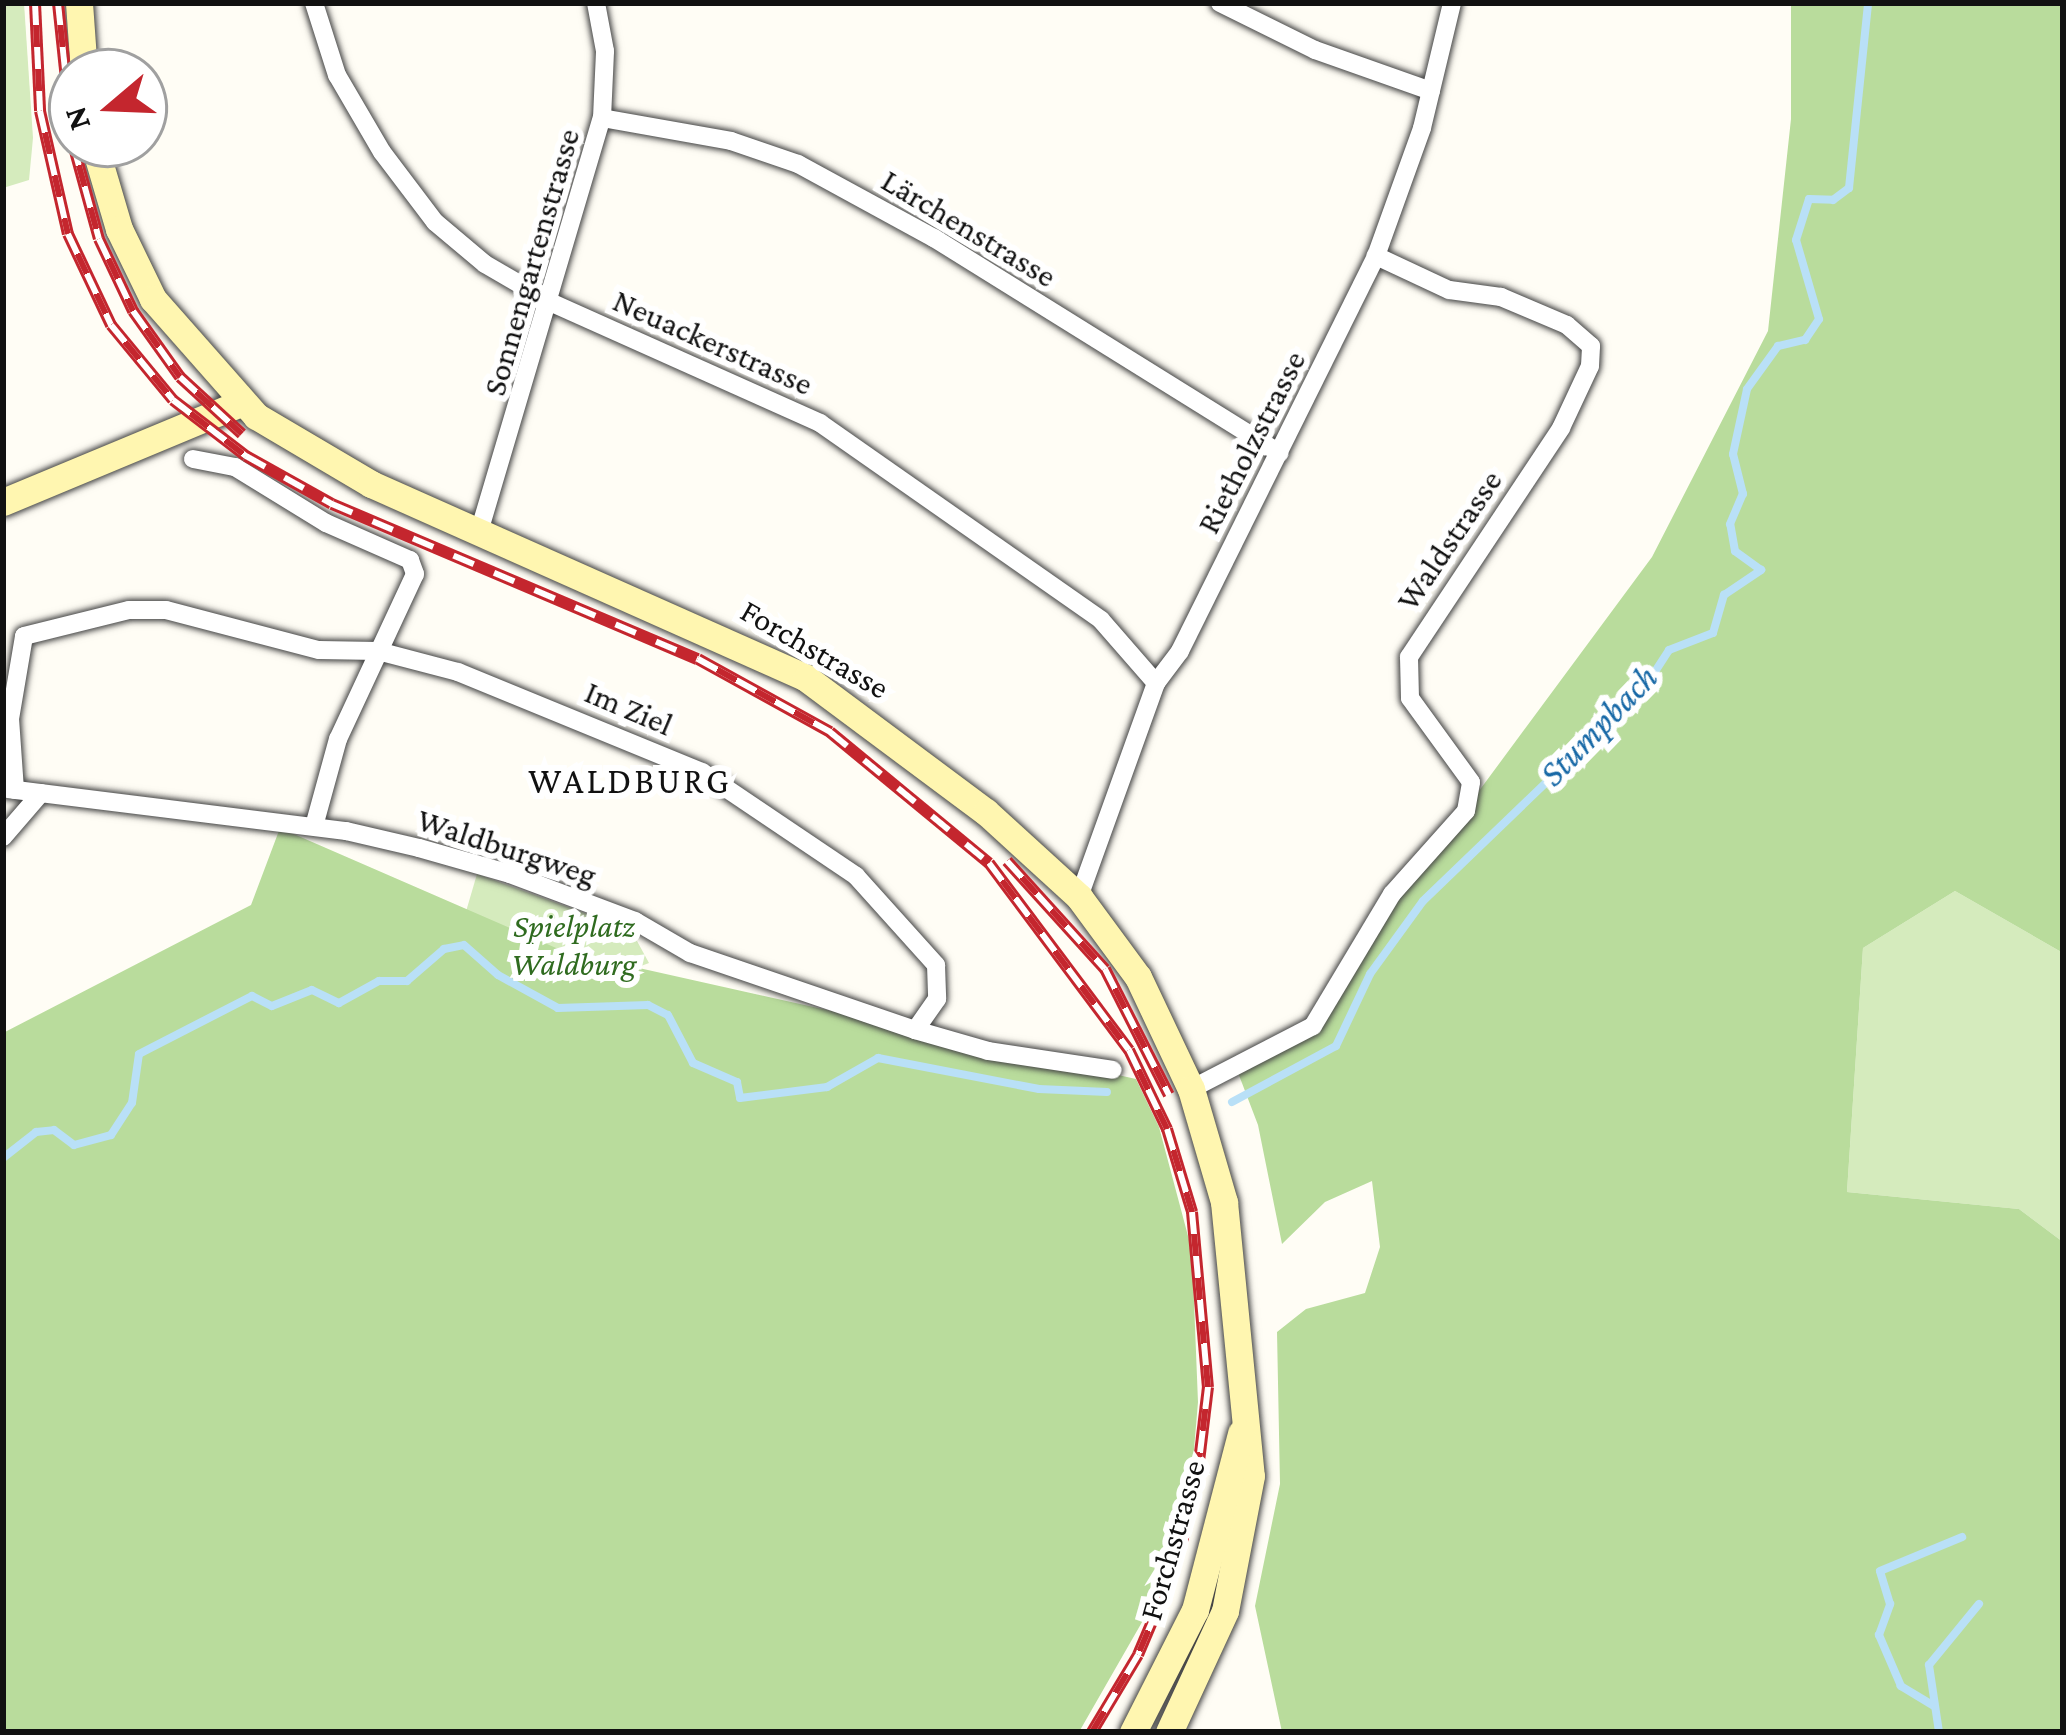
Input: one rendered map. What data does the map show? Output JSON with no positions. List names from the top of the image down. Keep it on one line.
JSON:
{"streets":{"main road":["Forchstrasse"],"street":["Lärchenstrasse","Sonnengartenstrasse","Neuackerstrasse","Rietholzstrasse","Waldstrasse","Im Ziel","Waldburgweg"]},"crossings":[["Lärchenstrasse","Sonnengartenstrasse"],["Lärchenstrasse","Rietholzstrasse"],["Sonnengartenstrasse","Neuackerstrasse"],["Sonnengartenstrasse","Forchstrasse"],["Neuackerstrasse","Rietholzstrasse"],["Rietholzstrasse","Waldstrasse"],["Rietholzstrasse","Forchstrasse"],["Waldstrasse","Forchstrasse"],["Im Ziel","Waldburgweg"]],"districts":["WALDBURG"],"water":["Stumpbach"],"parks":["Spielplatz Waldburg"],"north":"left"}
